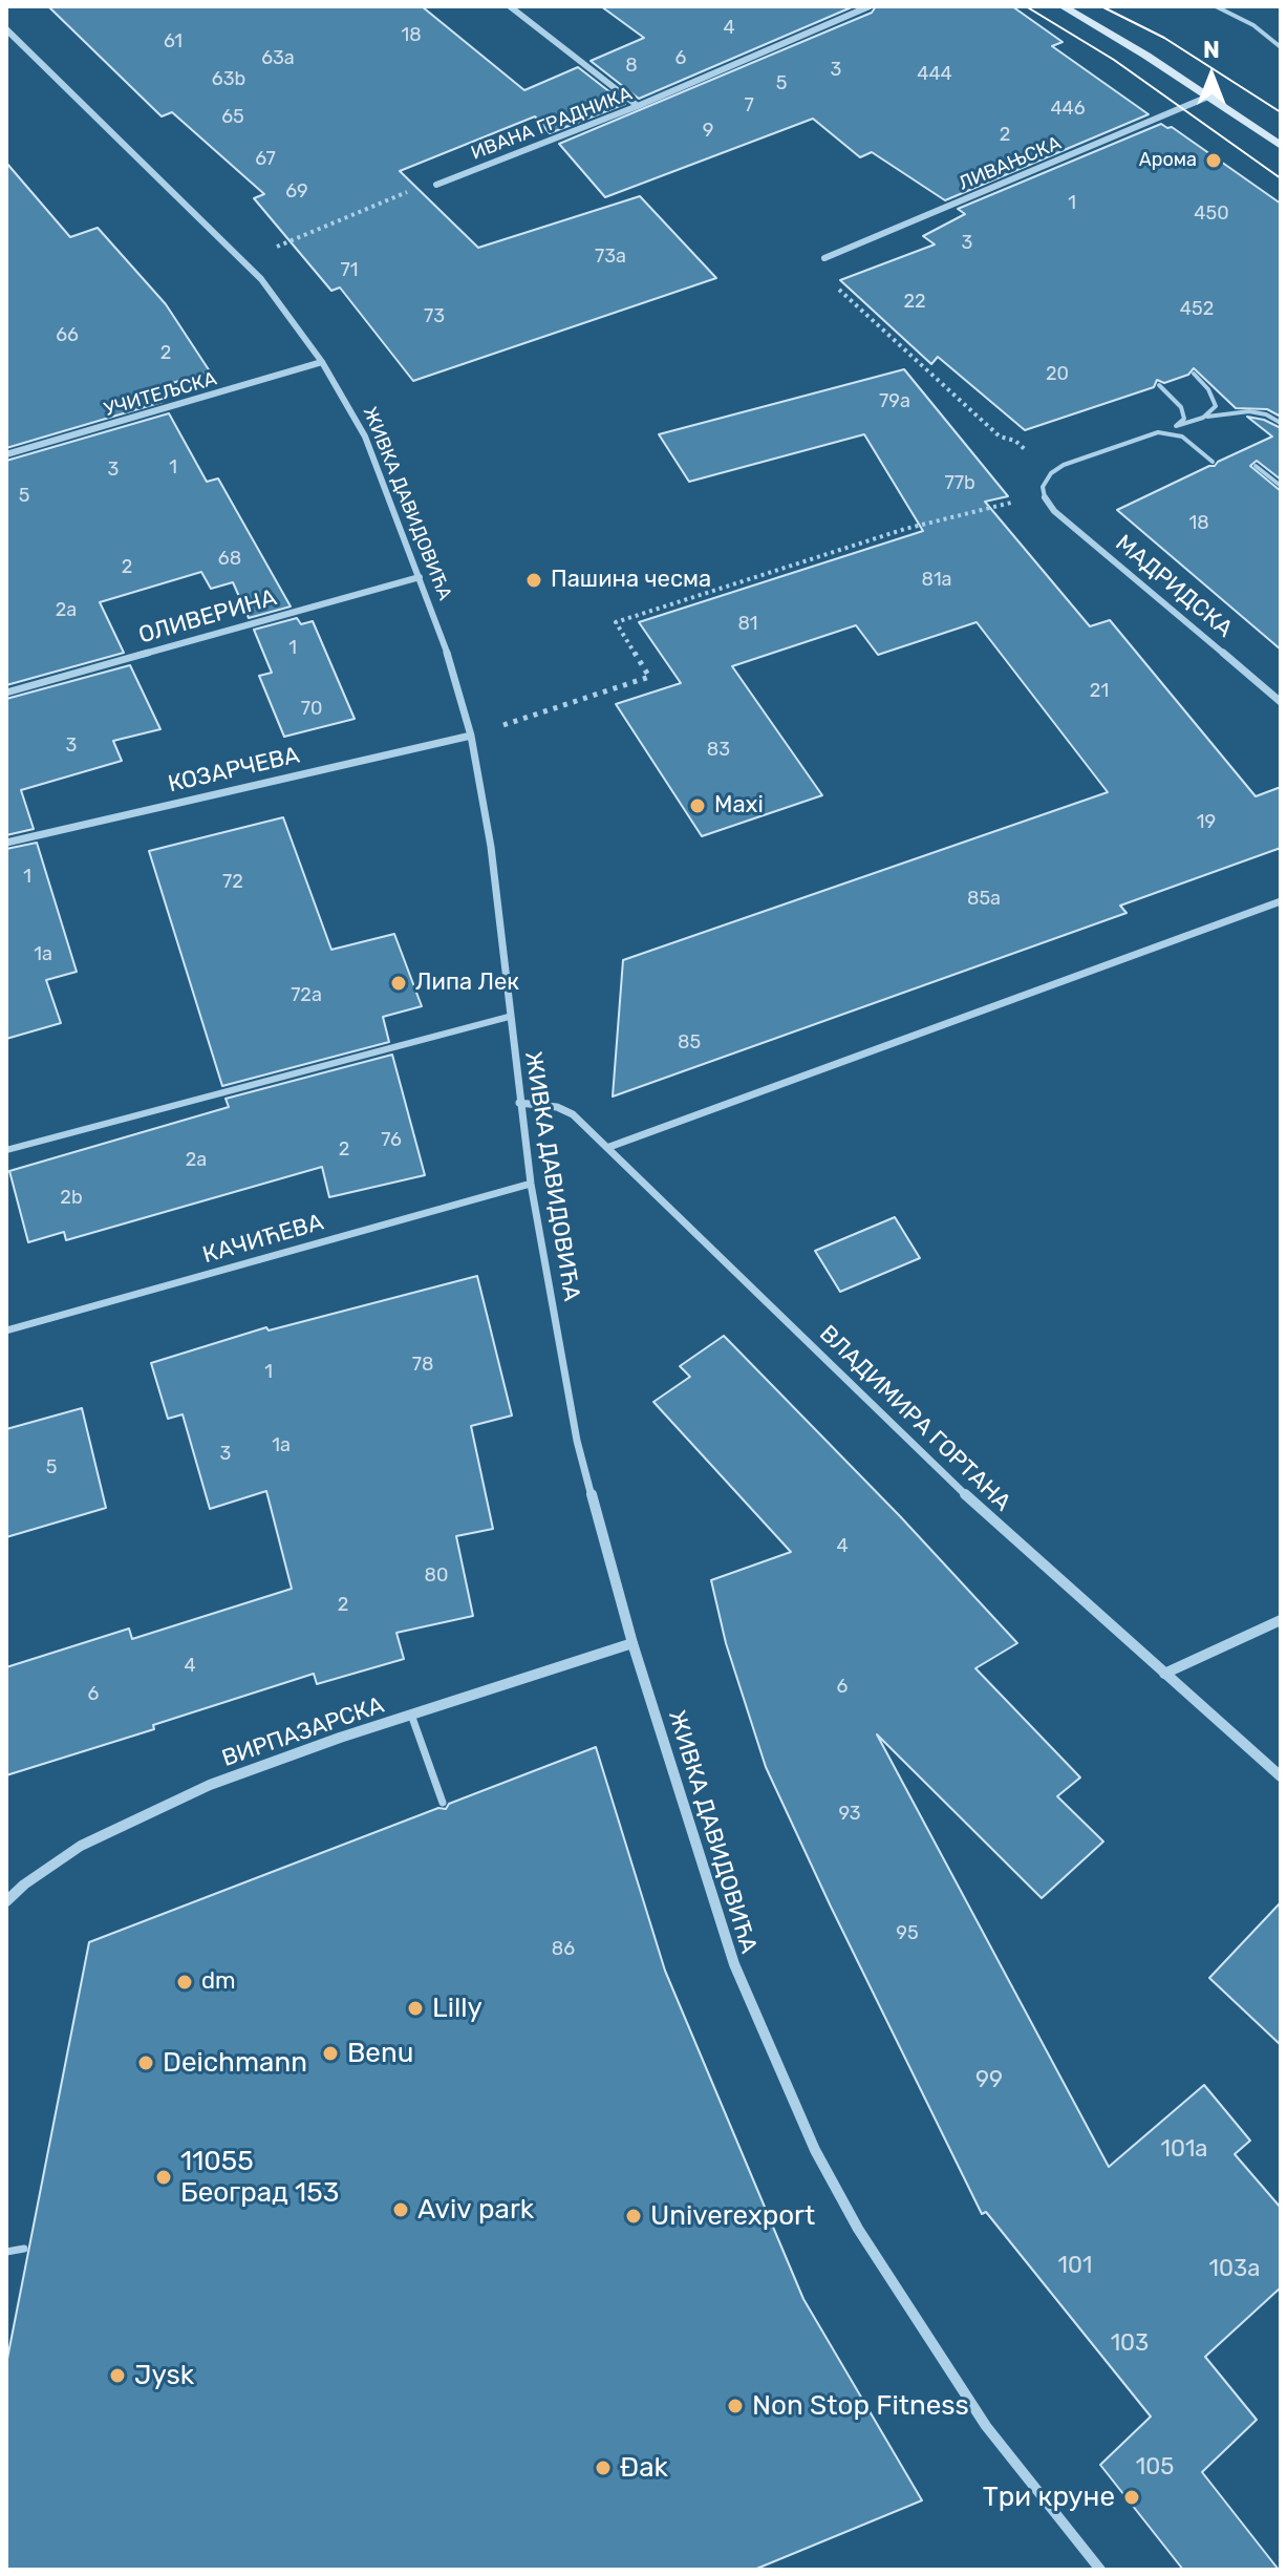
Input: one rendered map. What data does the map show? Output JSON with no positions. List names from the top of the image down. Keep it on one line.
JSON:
{"streets":{"street":["ИВАНА ГРАДНИКА","ЛИВАЊСКА","УЧИТЕЉСКА","ЖИВКА ДАВИДОВИЋА","МАДРИДСКА","ОЛИВЕРИНА","КОЗАРЧЕВА","КАЧИЋЕВА","ВЛАДИМИРА ГОРТАНА","ВИРПАЗАРСКА"]},"crossings":[["УЧИТЕЉСКА","ЖИВКА ДАВИДОВИЋА"],["ЖИВКА ДАВИДОВИЋА","ОЛИВЕРИНА"],["ЖИВКА ДАВИДОВИЋА","КОЗАРЧЕВА"],["ЖИВКА ДАВИДОВИЋА","КАЧИЋЕВА"],["ЖИВКА ДАВИДОВИЋА","ВЛАДИМИРА ГОРТАНА"],["ЖИВКА ДАВИДОВИЋА","ВИРПАЗАРСКА"]],"places":["Арома","Пашина чесма","Maxi","Липа Лек","dm","Lilly","Benu","Deichmann","11055 Београд 153","Aviv park","Univerexport","Jysk","Non Stop Fitness","Đak","Три круне"],"house_numbers":["4","18","61","63a","6","8","3","444","63b","5","7","446","65","9","2","67","69","1","450","3","73a","71","22","452","73","66","2","20","79a","1","3","77b","5","18","68","2","81a","2a","81","1","21","70","3","83","19","1","72","85a","1a","72a","85","76","2","2a","2b","78","1","1a","3","5","4","80","2","4","6","6","93","95","86","99","101a","101","103a","103","105"],"north":"top"}
